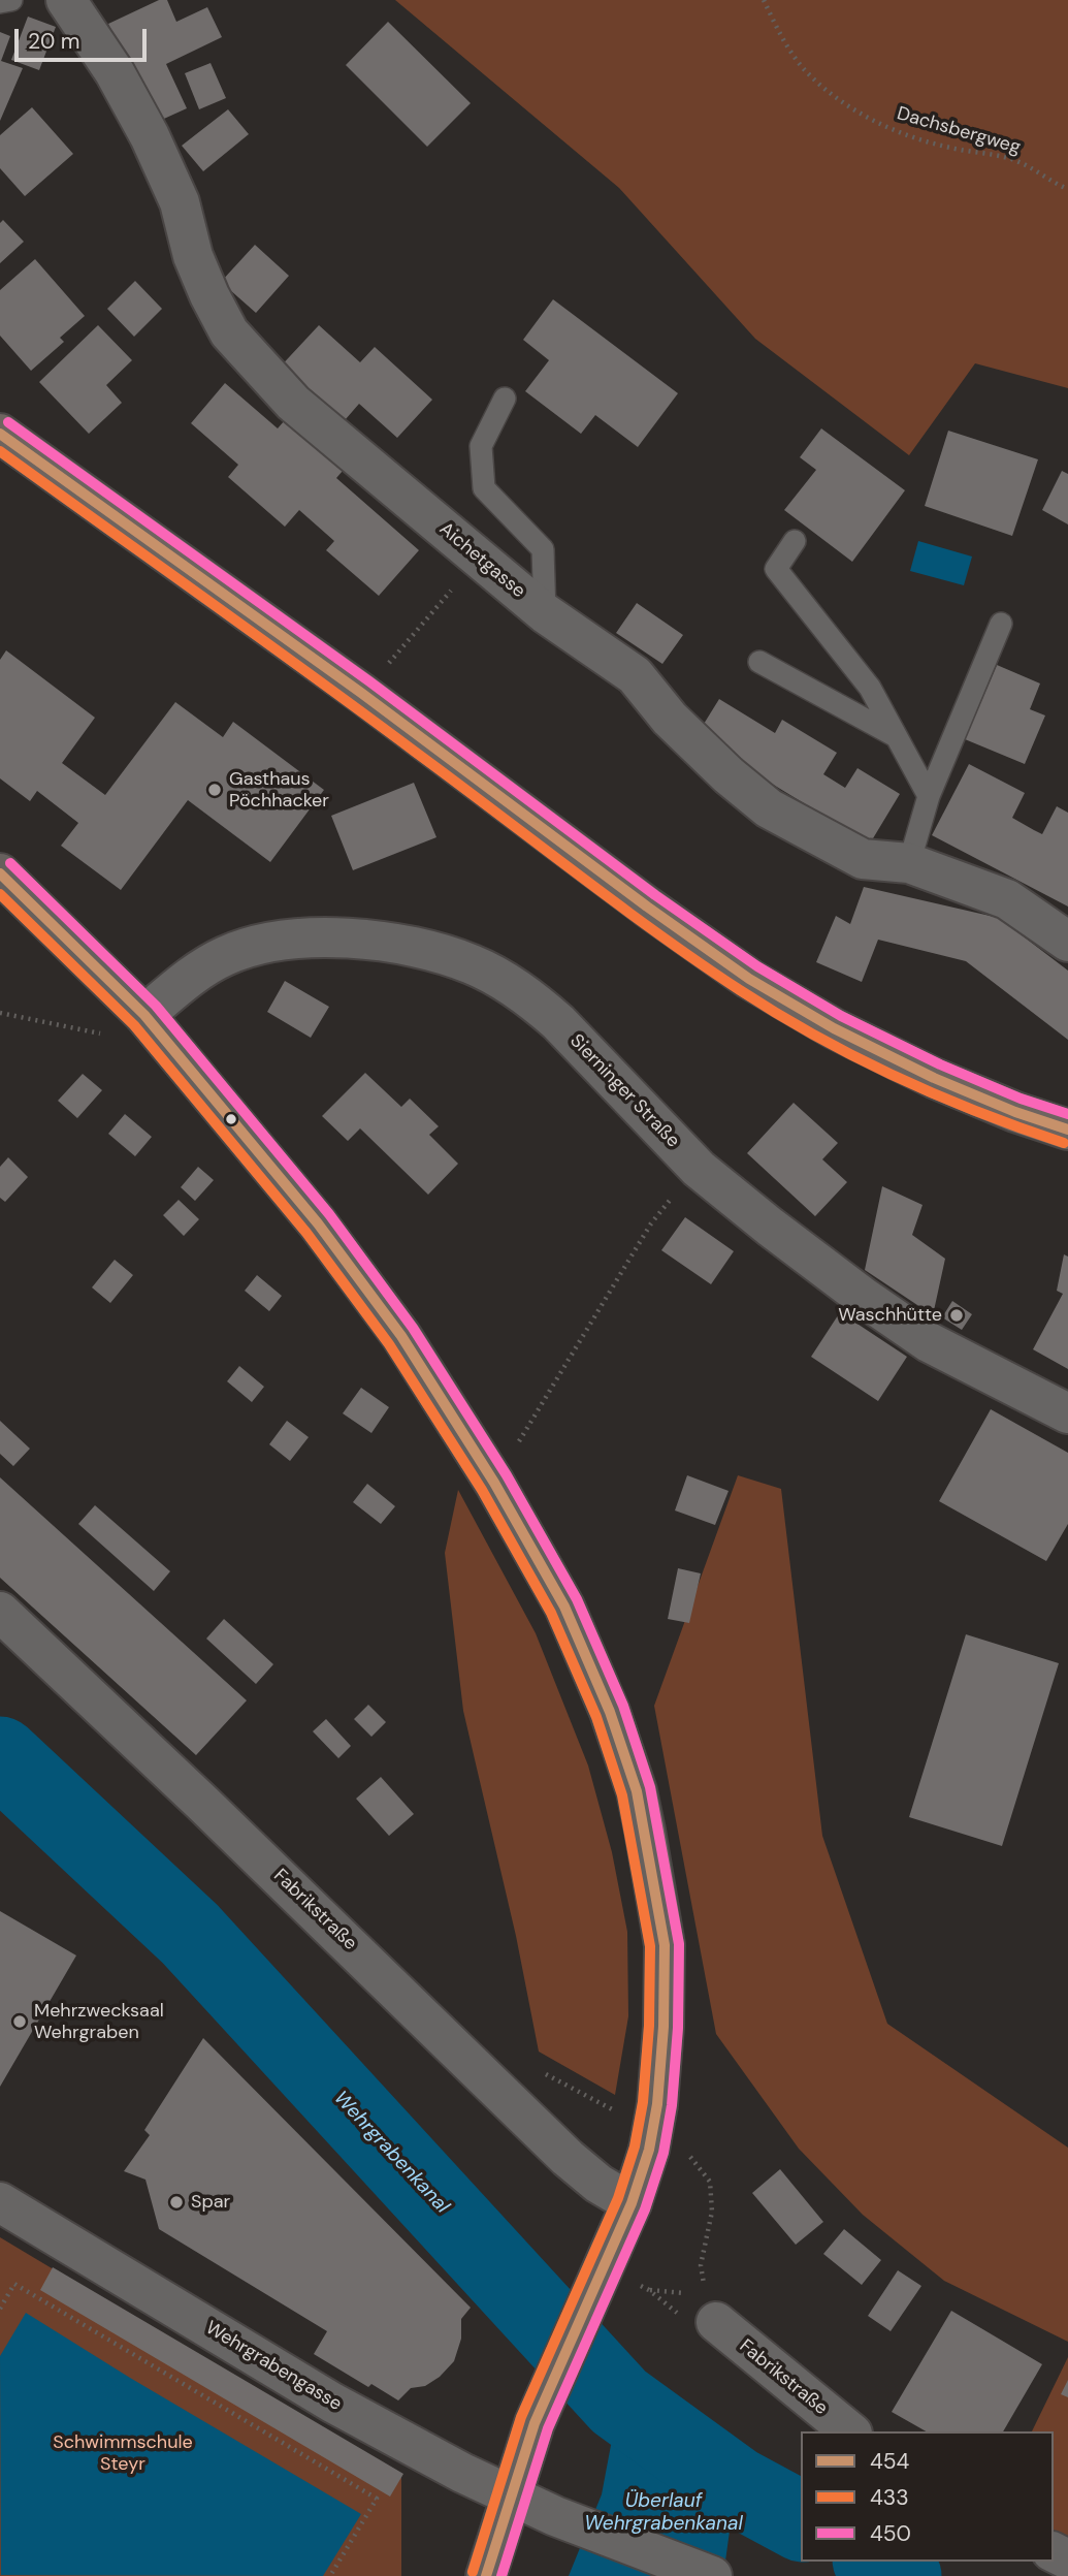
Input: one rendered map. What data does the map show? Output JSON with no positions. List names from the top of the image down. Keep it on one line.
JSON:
{"streets":{"street":["Aichetgasse","Sierninger Straße","Fabrikstraße","Wehrgrabengasse"],"path":["Dachsbergweg"]},"water":["Wehrgrabenkanal","Überlauf Wehrgrabenkanal"],"parks":["Schwimmschule Steyr"],"places":["Gasthaus Pöchhacker","Waschhütte","Mehrzwecksaal Wehrgraben","Spar"],"lines":["transit line 450","transit line 454","transit line 433"],"legend":["454","433","450"],"scale_bar":"20 m"}
